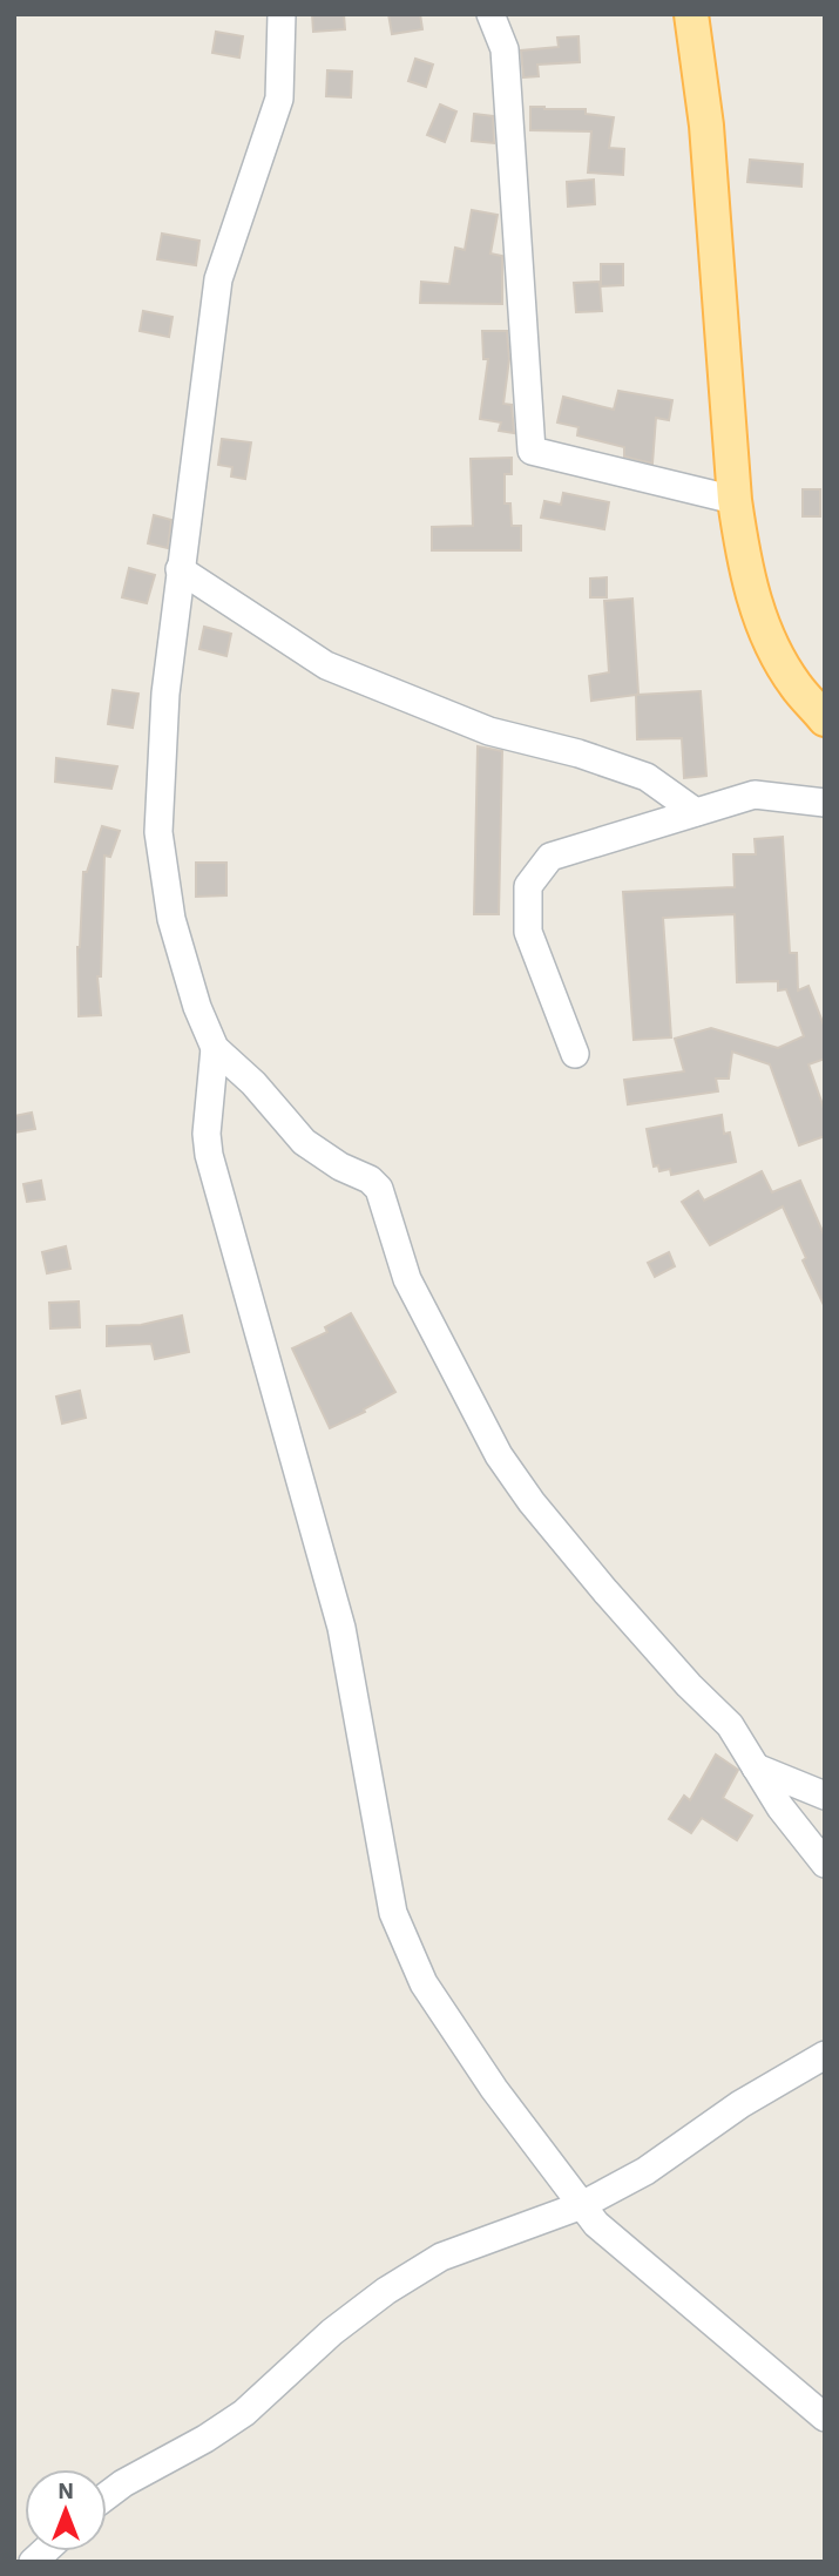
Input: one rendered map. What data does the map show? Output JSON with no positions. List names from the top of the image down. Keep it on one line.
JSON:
{"north":"top"}
